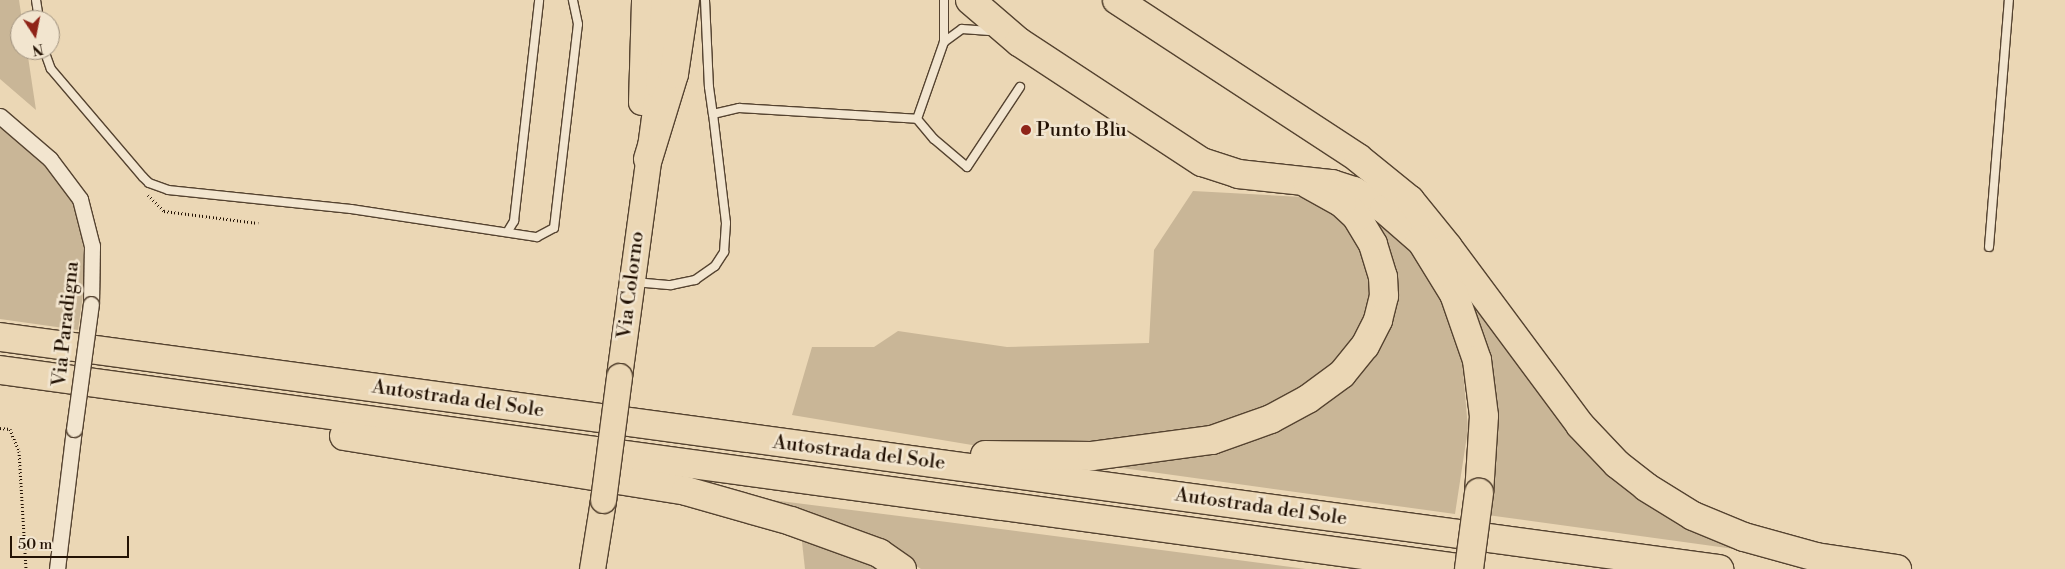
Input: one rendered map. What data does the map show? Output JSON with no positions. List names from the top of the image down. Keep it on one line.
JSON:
{"streets":{"highway":["Autostrada del Sole"],"main road":["Via Colorno"],"street":["Via Paradigna"]},"places":["Punto Blu"],"scale_bar":"50 m","north":"bottom"}
